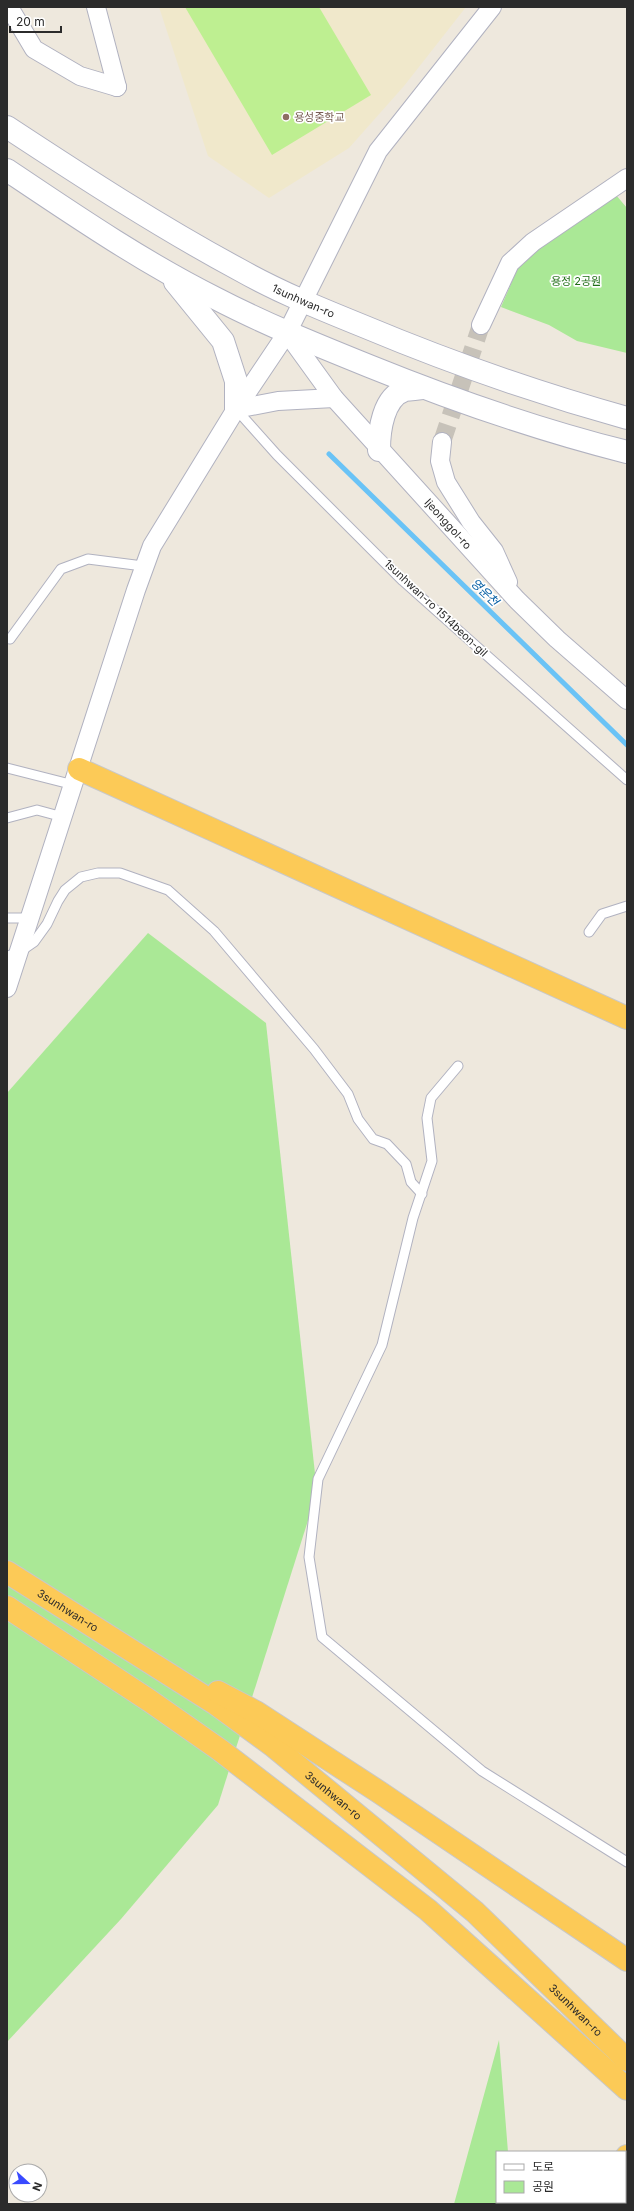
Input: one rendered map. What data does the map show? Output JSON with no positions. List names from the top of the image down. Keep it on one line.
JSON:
{"streets":{"highway":["3sunhwan-ro"],"street":["1sunhwan-ro","Ijeonggol-ro"],"lane":["1sunhwan-ro 1514beon-gil"]},"water":["영운천"],"parks":["용정 2공원"],"places":["용성중학교"],"legend":["도로","공원"],"scale_bar":"20 m","north":"right"}
